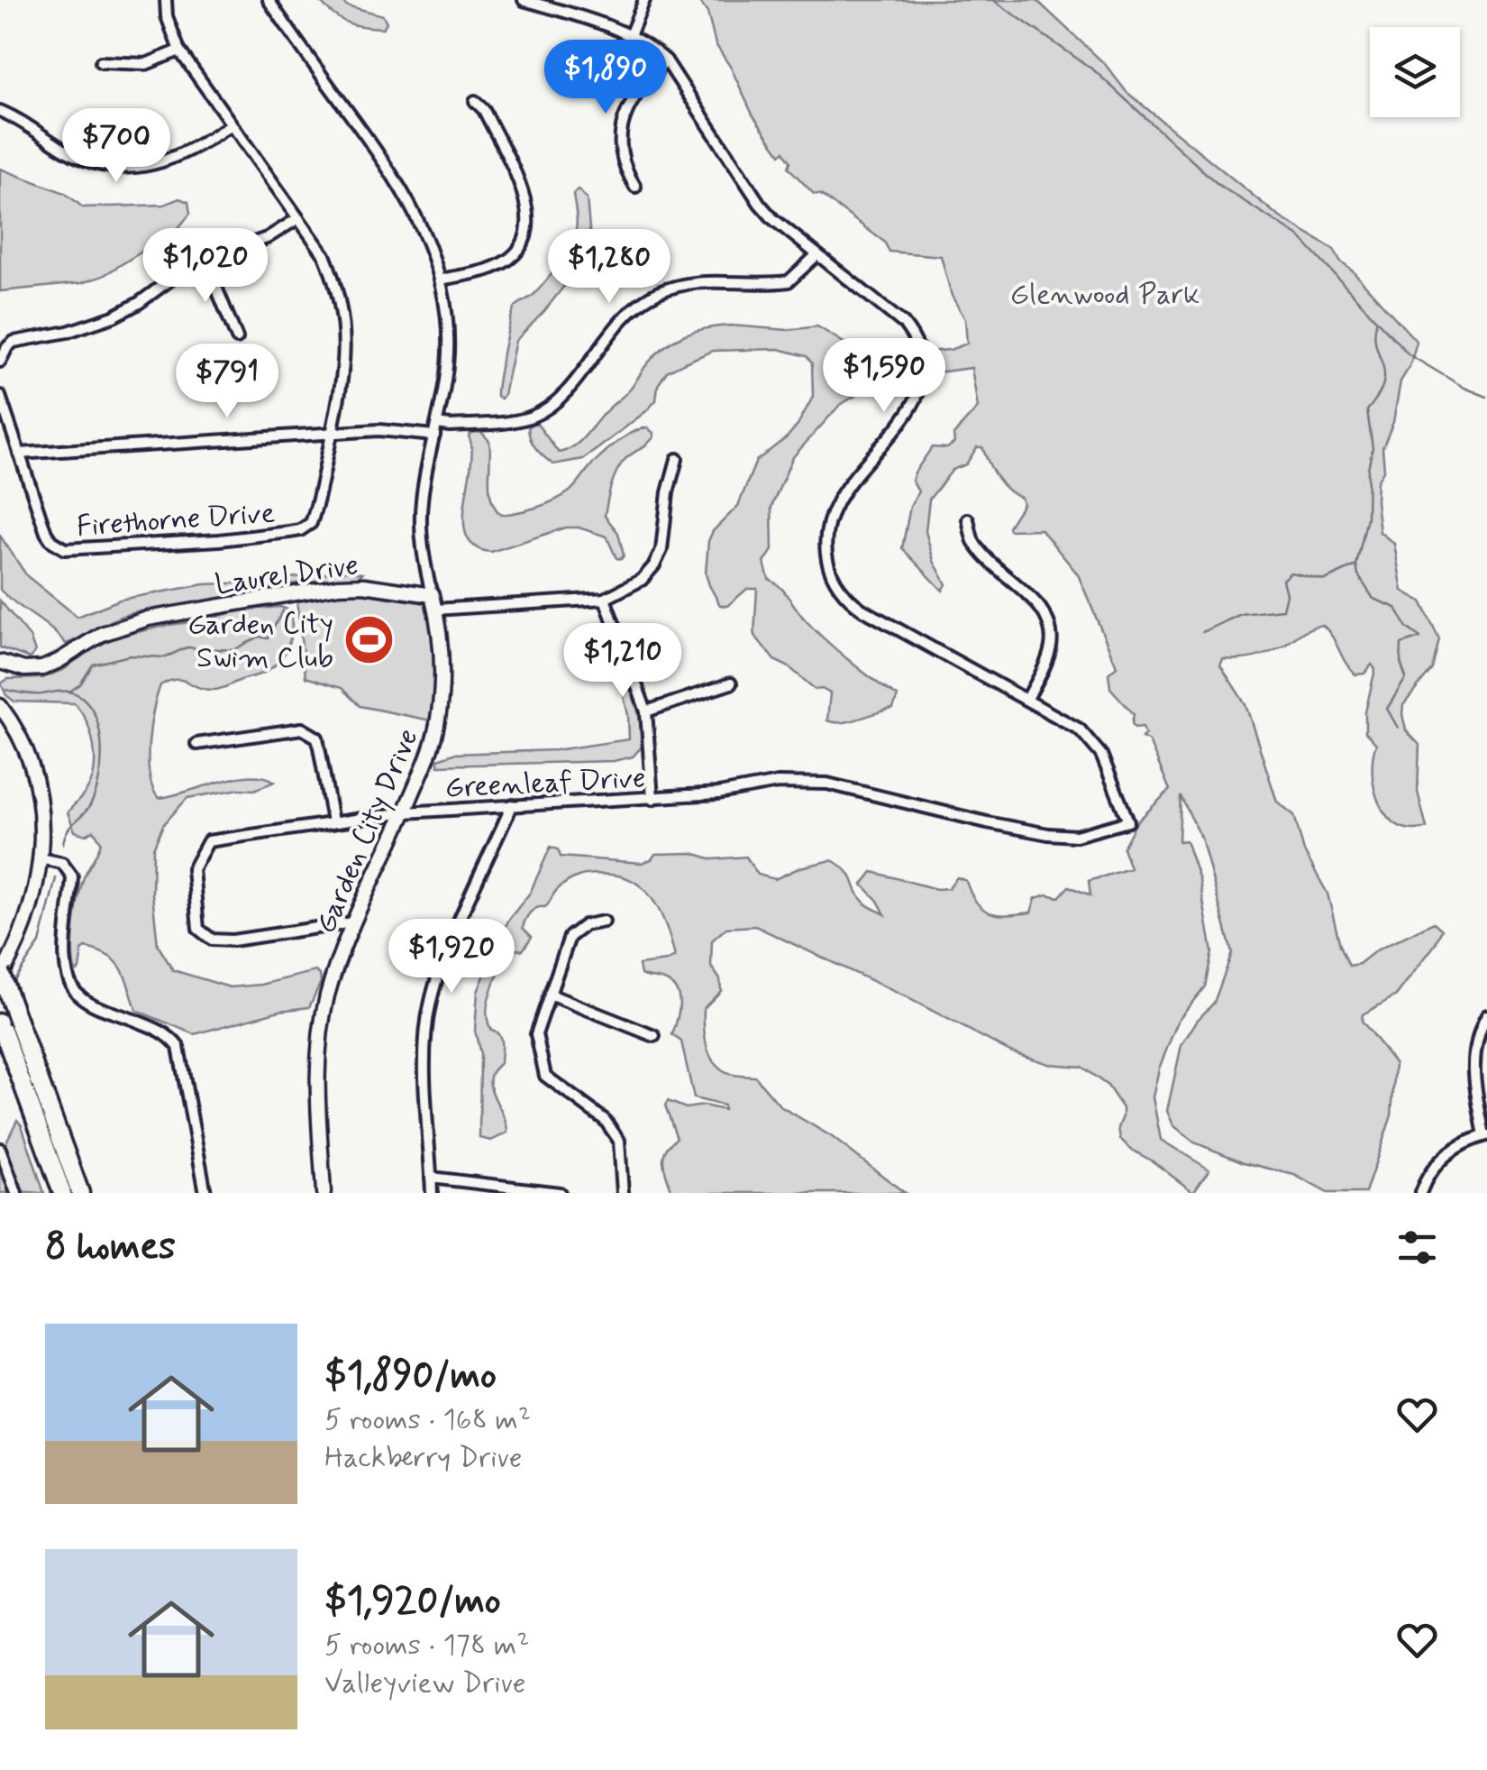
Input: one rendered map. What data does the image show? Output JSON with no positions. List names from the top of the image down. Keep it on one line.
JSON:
{"streets":{"street":["Firethorne Drive","Laurel Drive","Greenleaf Drive","Garden City Drive"]},"crossings":[["Laurel Drive","Garden City Drive"],["Greenleaf Drive","Garden City Drive"]],"parks":["Glenwood Park"],"places":{"sports":["Garden City Swim Club"]},"page":{"price":["$1,890","$700","$1,020","$1,280","$1,590","$791","$1,210","$1,920"],"heading":"8 homes","list":[{"name":"$1,890/mo","note":"5 rooms · 168 m² · Hackberry Drive"},{"name":"$1,920/mo","note":"5 rooms · 178 m² · Valleyview Drive"}]}}
